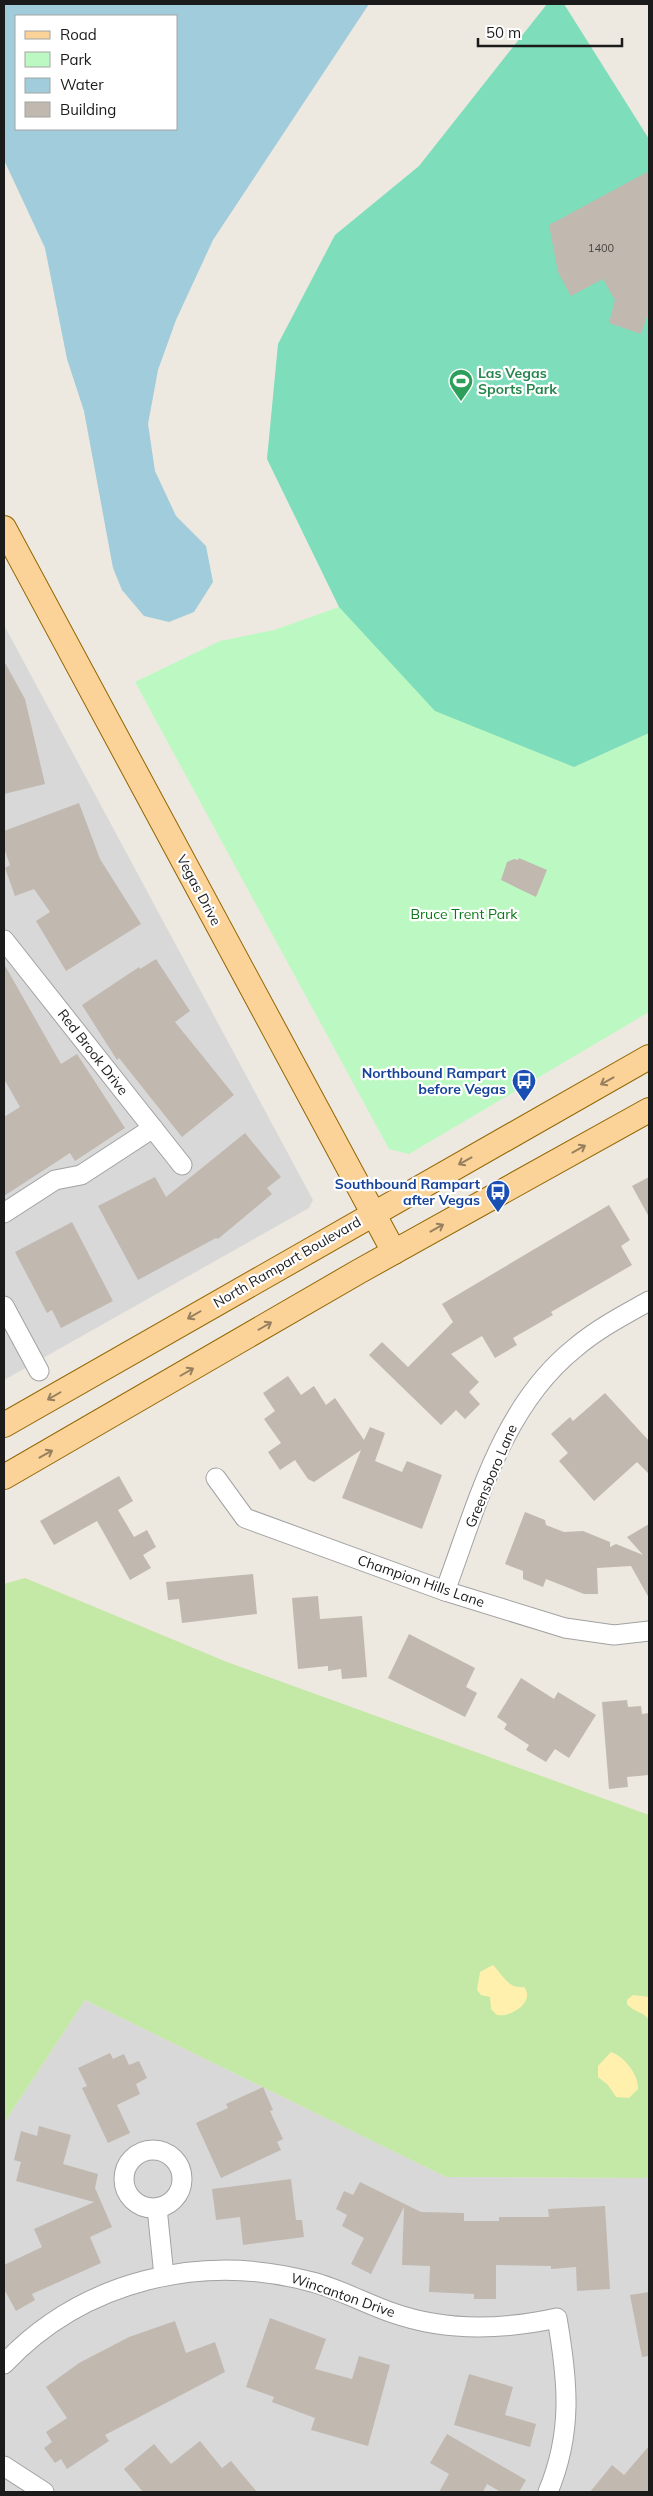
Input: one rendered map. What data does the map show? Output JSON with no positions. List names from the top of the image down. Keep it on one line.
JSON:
{"streets":{"main road":["Vegas Drive","North Rampart Boulevard"],"street":["Red Brook Drive","Greensboro Lane","Champion Hills Lane","Wincanton Drive"]},"crossings":[["Vegas Drive","North Rampart Boulevard"],["Greensboro Lane","Champion Hills Lane"]],"parks":["Bruce Trent Park"],"places":{"sports":["Las Vegas Sports Park"],"bus stop":["Northbound Rampart before Vegas","Southbound Rampart after Vegas"]},"house_numbers":["1400"],"legend":["Road","Park","Water","Building"],"scale_bar":"50 m"}
